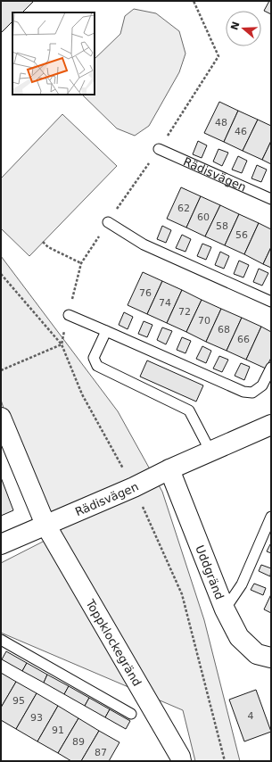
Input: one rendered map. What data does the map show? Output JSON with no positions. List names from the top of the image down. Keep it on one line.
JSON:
{"streets":{"street":["Rädisvägen","Uddgränd","Toppklockegränd"]},"crossings":[["Rädisvägen","Uddgränd"],["Rädisvägen","Toppklockegränd"]],"house_numbers":["48","46","62","60","58","56","76","74","72","70","68","66","95","4","93","91","89","87"],"north":"left"}
